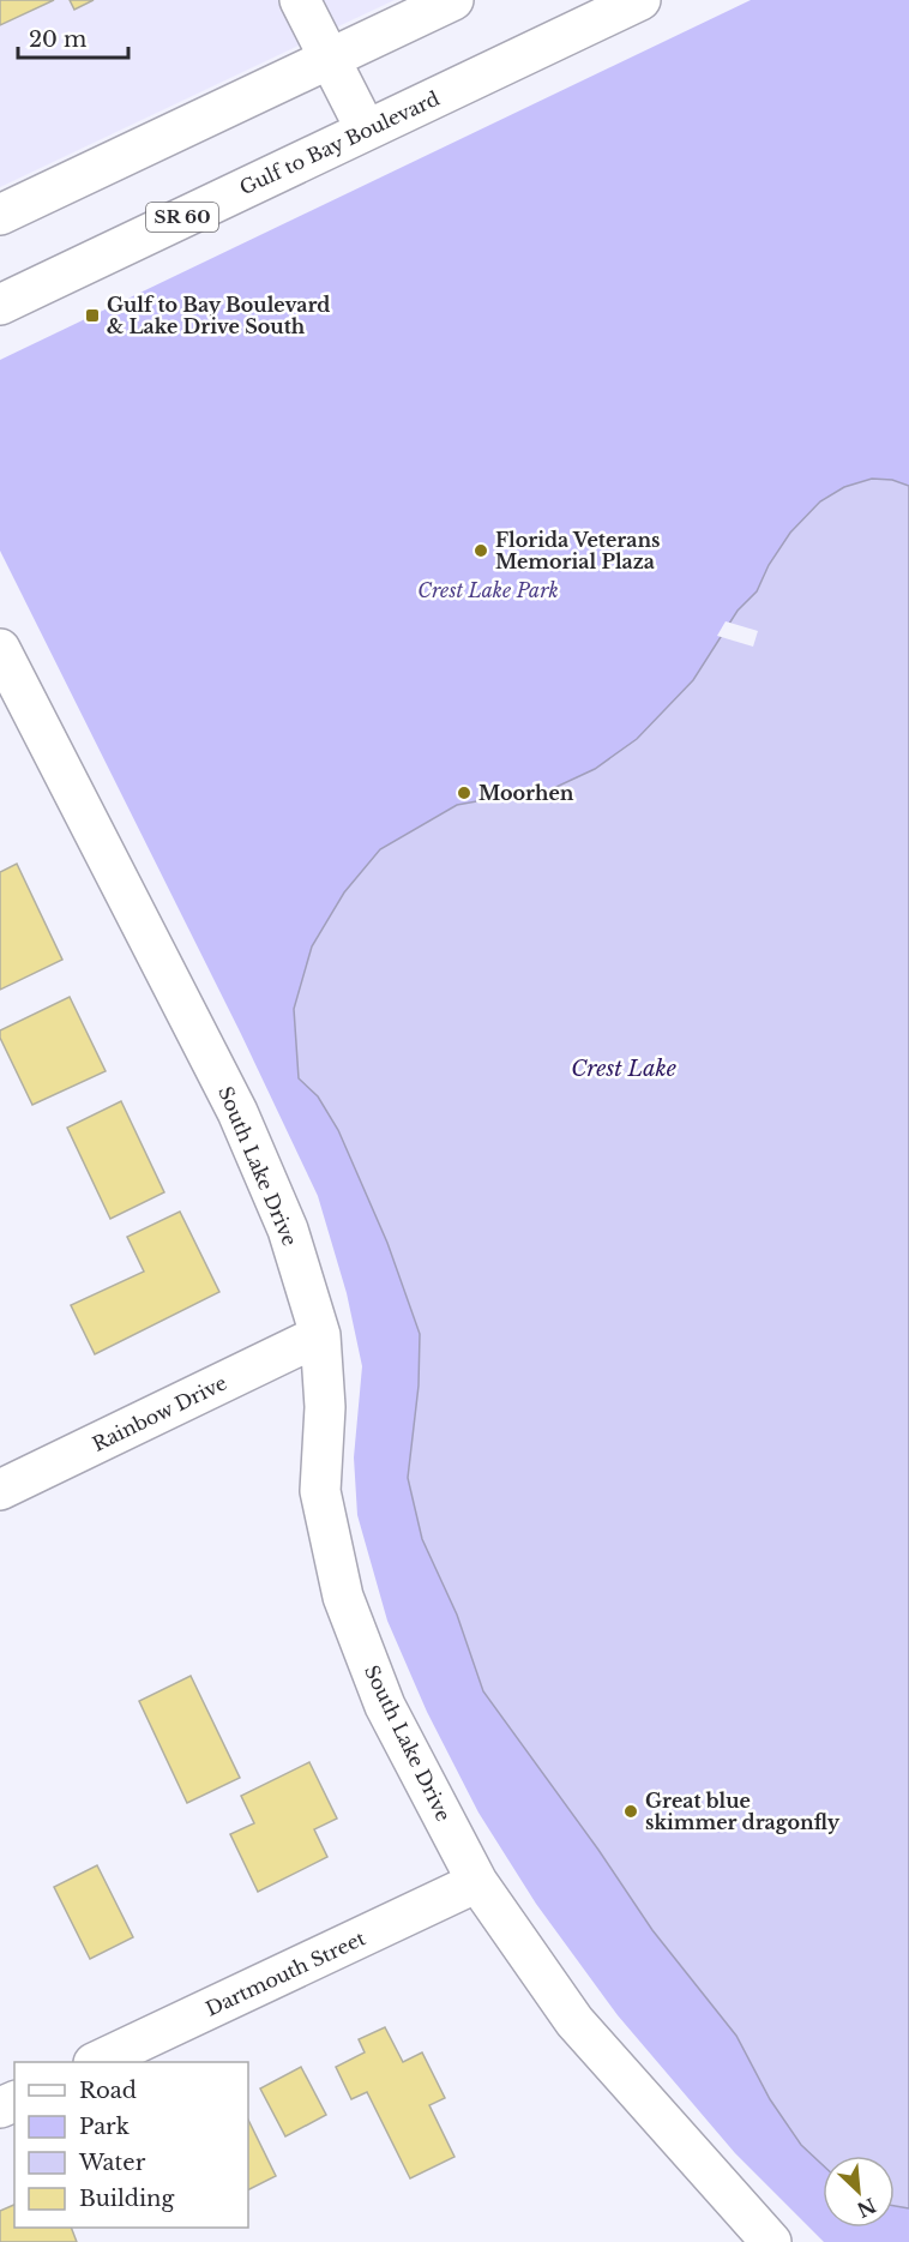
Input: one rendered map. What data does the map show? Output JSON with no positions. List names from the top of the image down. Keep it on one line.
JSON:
{"streets":{"street":["Gulf to Bay Boulevard","SR 60","South Lake Drive","Rainbow Drive","Dartmouth Street"]},"crossings":[["South Lake Drive","Rainbow Drive"],["South Lake Drive","Dartmouth Street"]],"water":["Crest Lake"],"parks":["Crest Lake Park"],"places":{"transit":["Gulf to Bay Boulevard & Lake Drive South"],"other":["Florida Veterans Memorial Plaza","Moorhen","Great blue skimmer dragonfly"]},"legend":["Road","Park","Water","Building"],"scale_bar":"20 m","north":"bottom right"}
